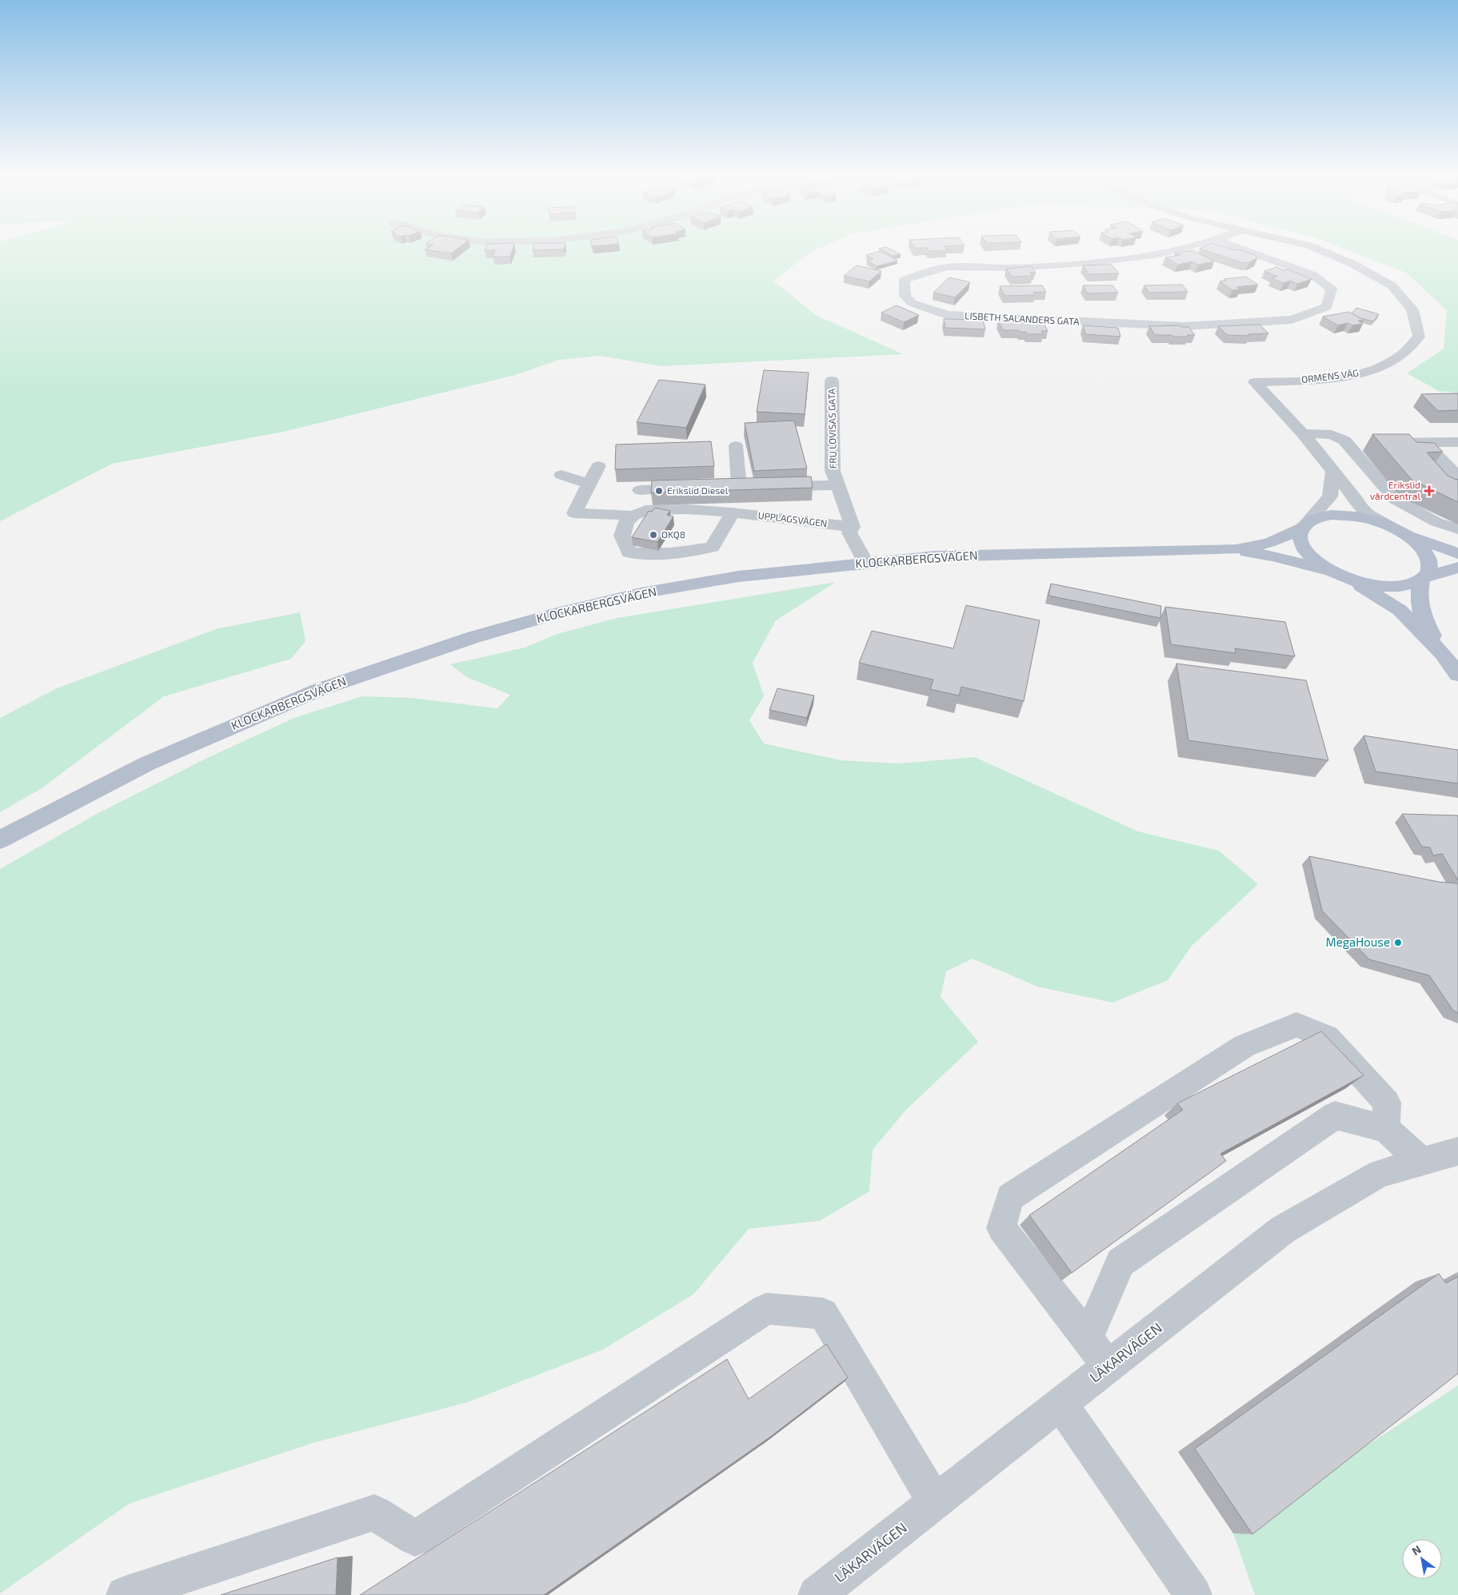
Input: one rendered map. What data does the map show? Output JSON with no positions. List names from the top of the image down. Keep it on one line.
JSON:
{"streets":{"main road":["KLOCKARBERGSVÄGEN"],"street":["LISBETH SALANDERS GATA","ORMENS VÄG","FRU LOVISAS GATA","UPPLAGSVÄGEN","LÄKARVÄGEN"]},"crossings":[["ORMENS VÄG","KLOCKARBERGSVÄGEN"],["FRU LOVISAS GATA","UPPLAGSVÄGEN"],["FRU LOVISAS GATA","KLOCKARBERGSVÄGEN"]],"places":{"other":["Erikslid Diesel","OKQ8","MegaHouse"],"health":["Erikslid vårdcentral"]},"north":"top left"}
